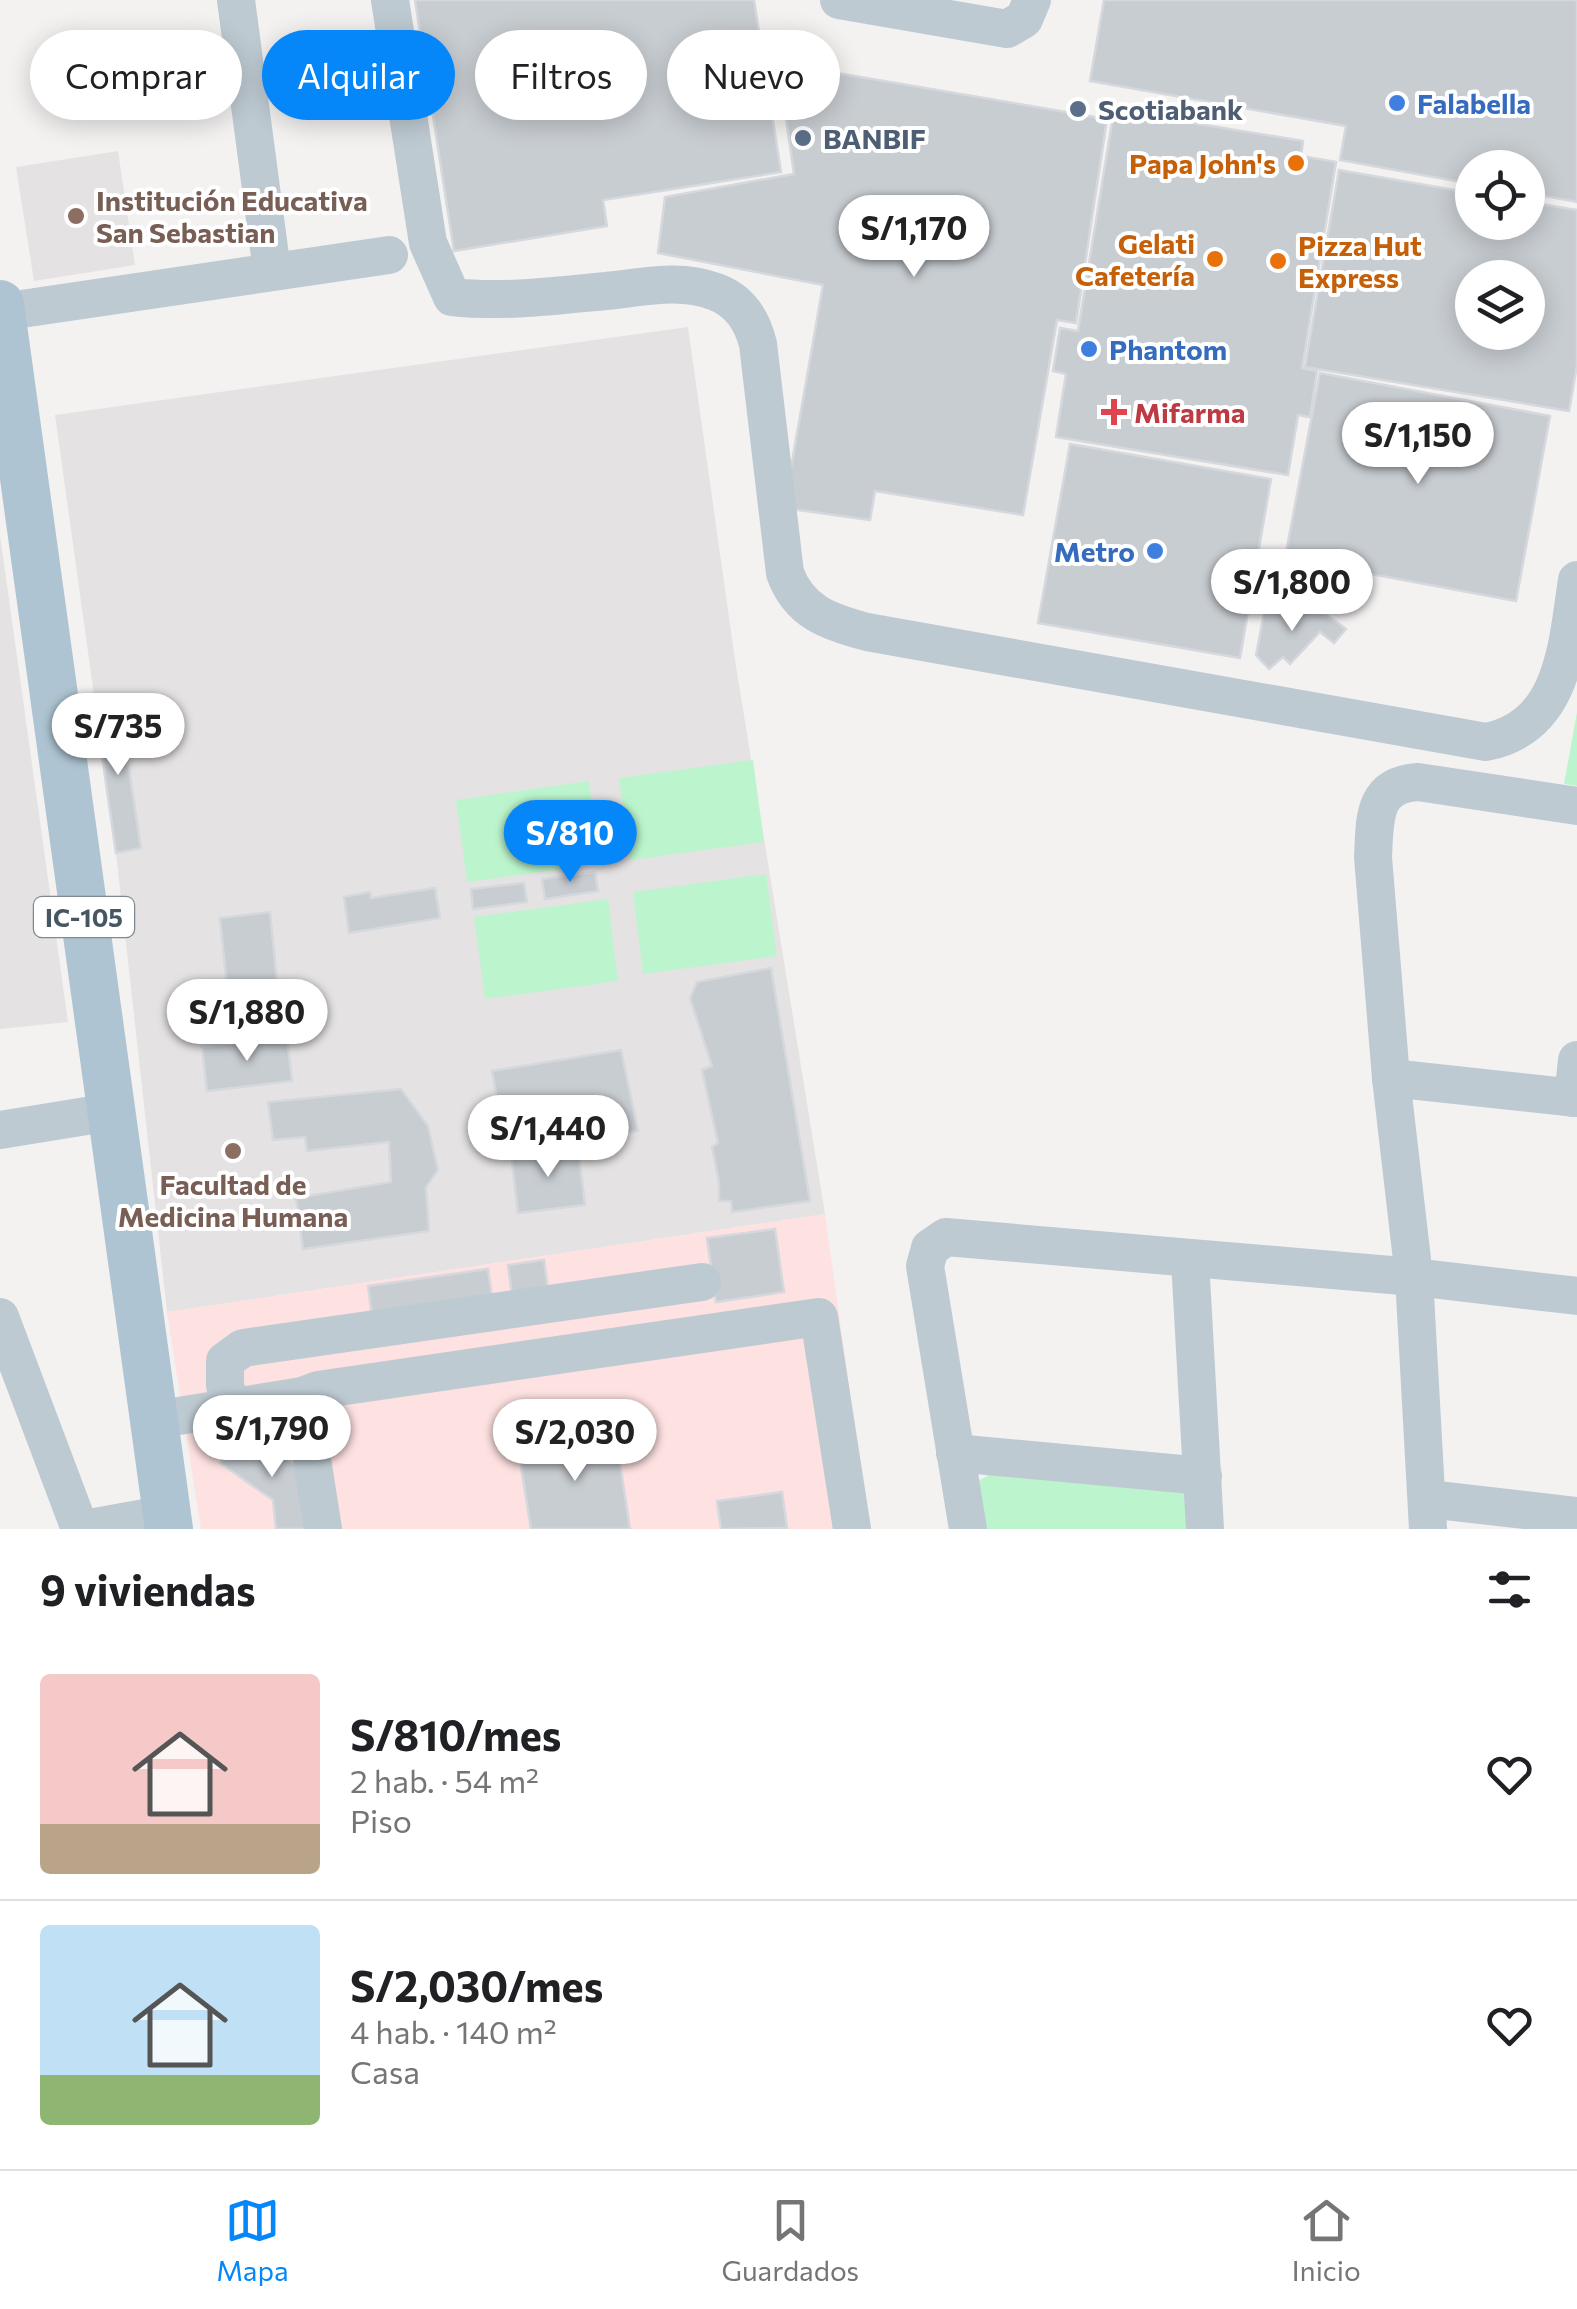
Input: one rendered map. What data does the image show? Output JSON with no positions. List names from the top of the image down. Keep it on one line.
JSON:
{"streets":{"main road":["IC-105"]},"places":{"other":["Falabella","Scotiabank","BANBIF","Papa John's","Institución Educativa San Sebastian","Gelati Cafetería","Pizza Hut Express","Phantom","Metro","Facultad de Medicina Humana"],"health":["Mifarma"]},"page":{"chip":["Comprar","Alquilar","Filtros","Nuevo"],"price":["S/1,170","S/1,150","S/1,800","S/735","S/810","S/1,880","S/1,440","S/1,790","S/2,030"],"heading":"9 viviendas","list":[{"name":"S/810/mes","note":"2 hab. · 54 m² · Piso"},{"name":"S/2,030/mes","note":"4 hab. · 140 m² · Casa"}],"tabs":["Mapa","Guardados","Inicio"]}}
